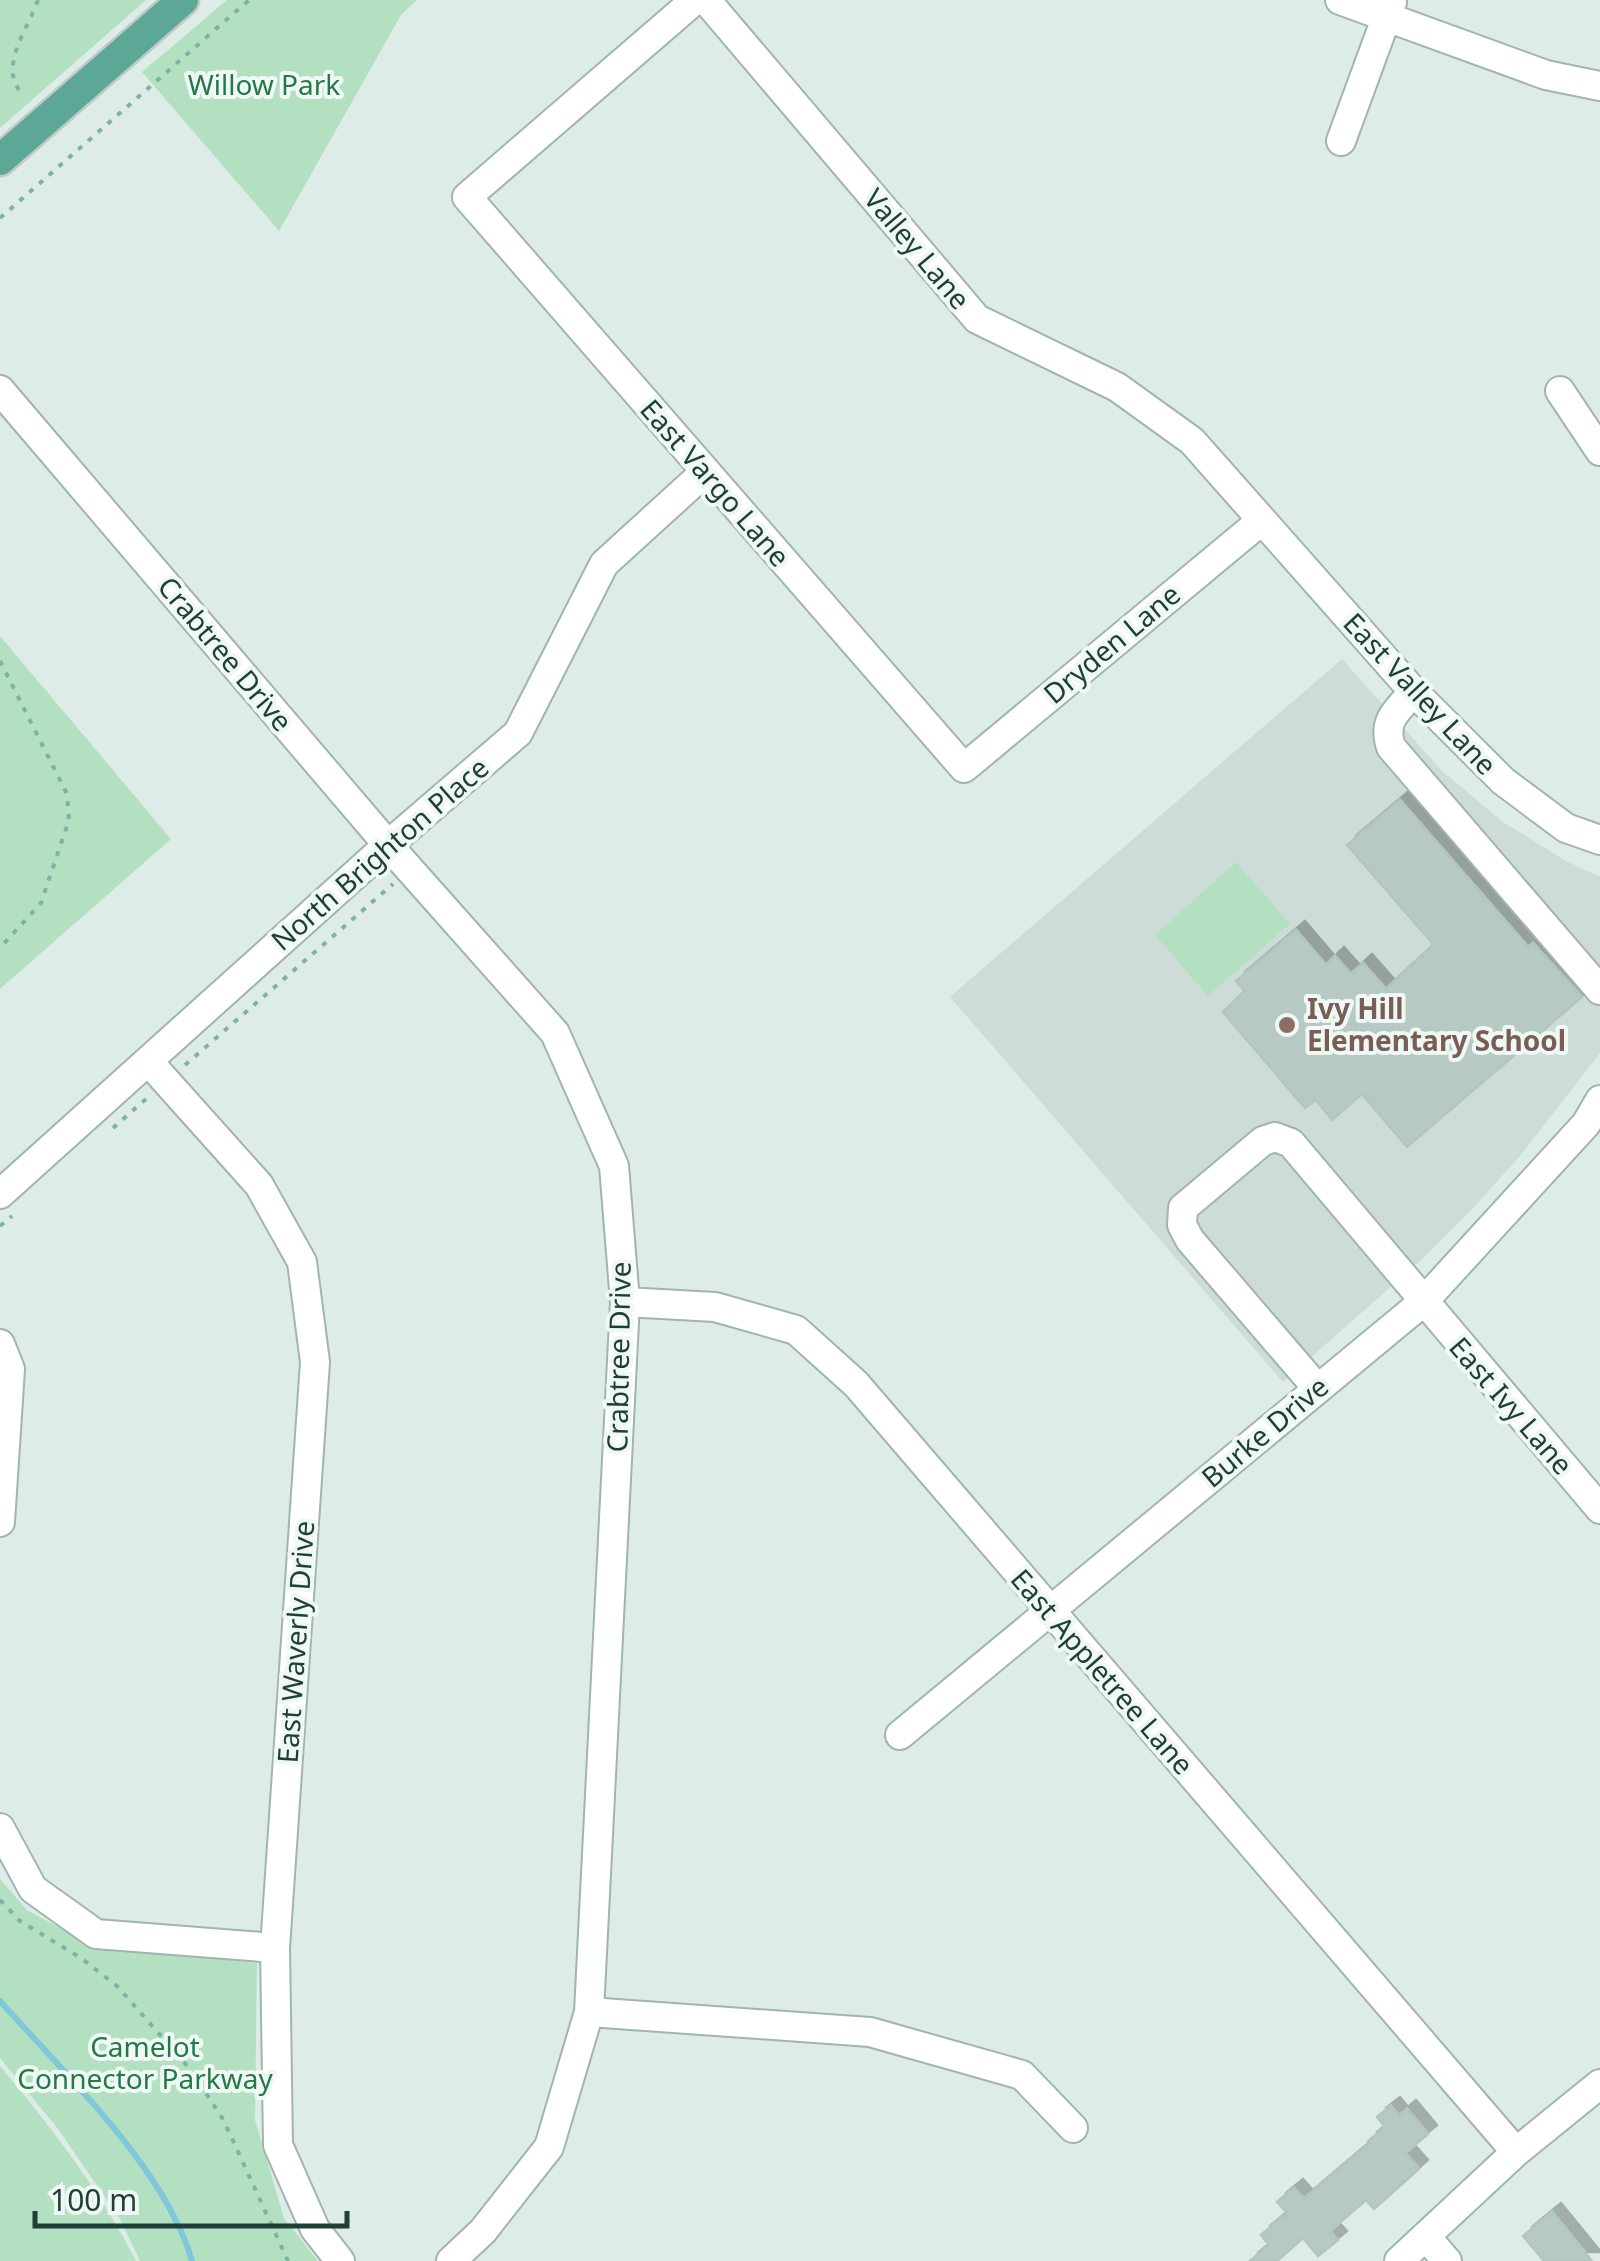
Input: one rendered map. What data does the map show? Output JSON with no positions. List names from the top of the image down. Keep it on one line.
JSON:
{"streets":{"street":["Valley Lane","East Vargo Lane","Dryden Lane","Crabtree Drive","East Valley Lane","North Brighton Place","East Ivy Lane","Burke Drive","East Waverly Drive","East Appletree Lane"]},"crossings":[["Valley Lane","Dryden Lane"],["Valley Lane","East Valley Lane"],["East Vargo Lane","Dryden Lane"],["East Vargo Lane","North Brighton Place"],["Dryden Lane","East Valley Lane"],["Crabtree Drive","North Brighton Place"],["Crabtree Drive","East Appletree Lane"],["North Brighton Place","East Waverly Drive"],["East Ivy Lane","Burke Drive"],["Burke Drive","East Appletree Lane"]],"parks":["Willow Park","Camelot Connector Parkway"],"places":["Ivy Hill Elementary School"],"scale_bar":"100 m"}
